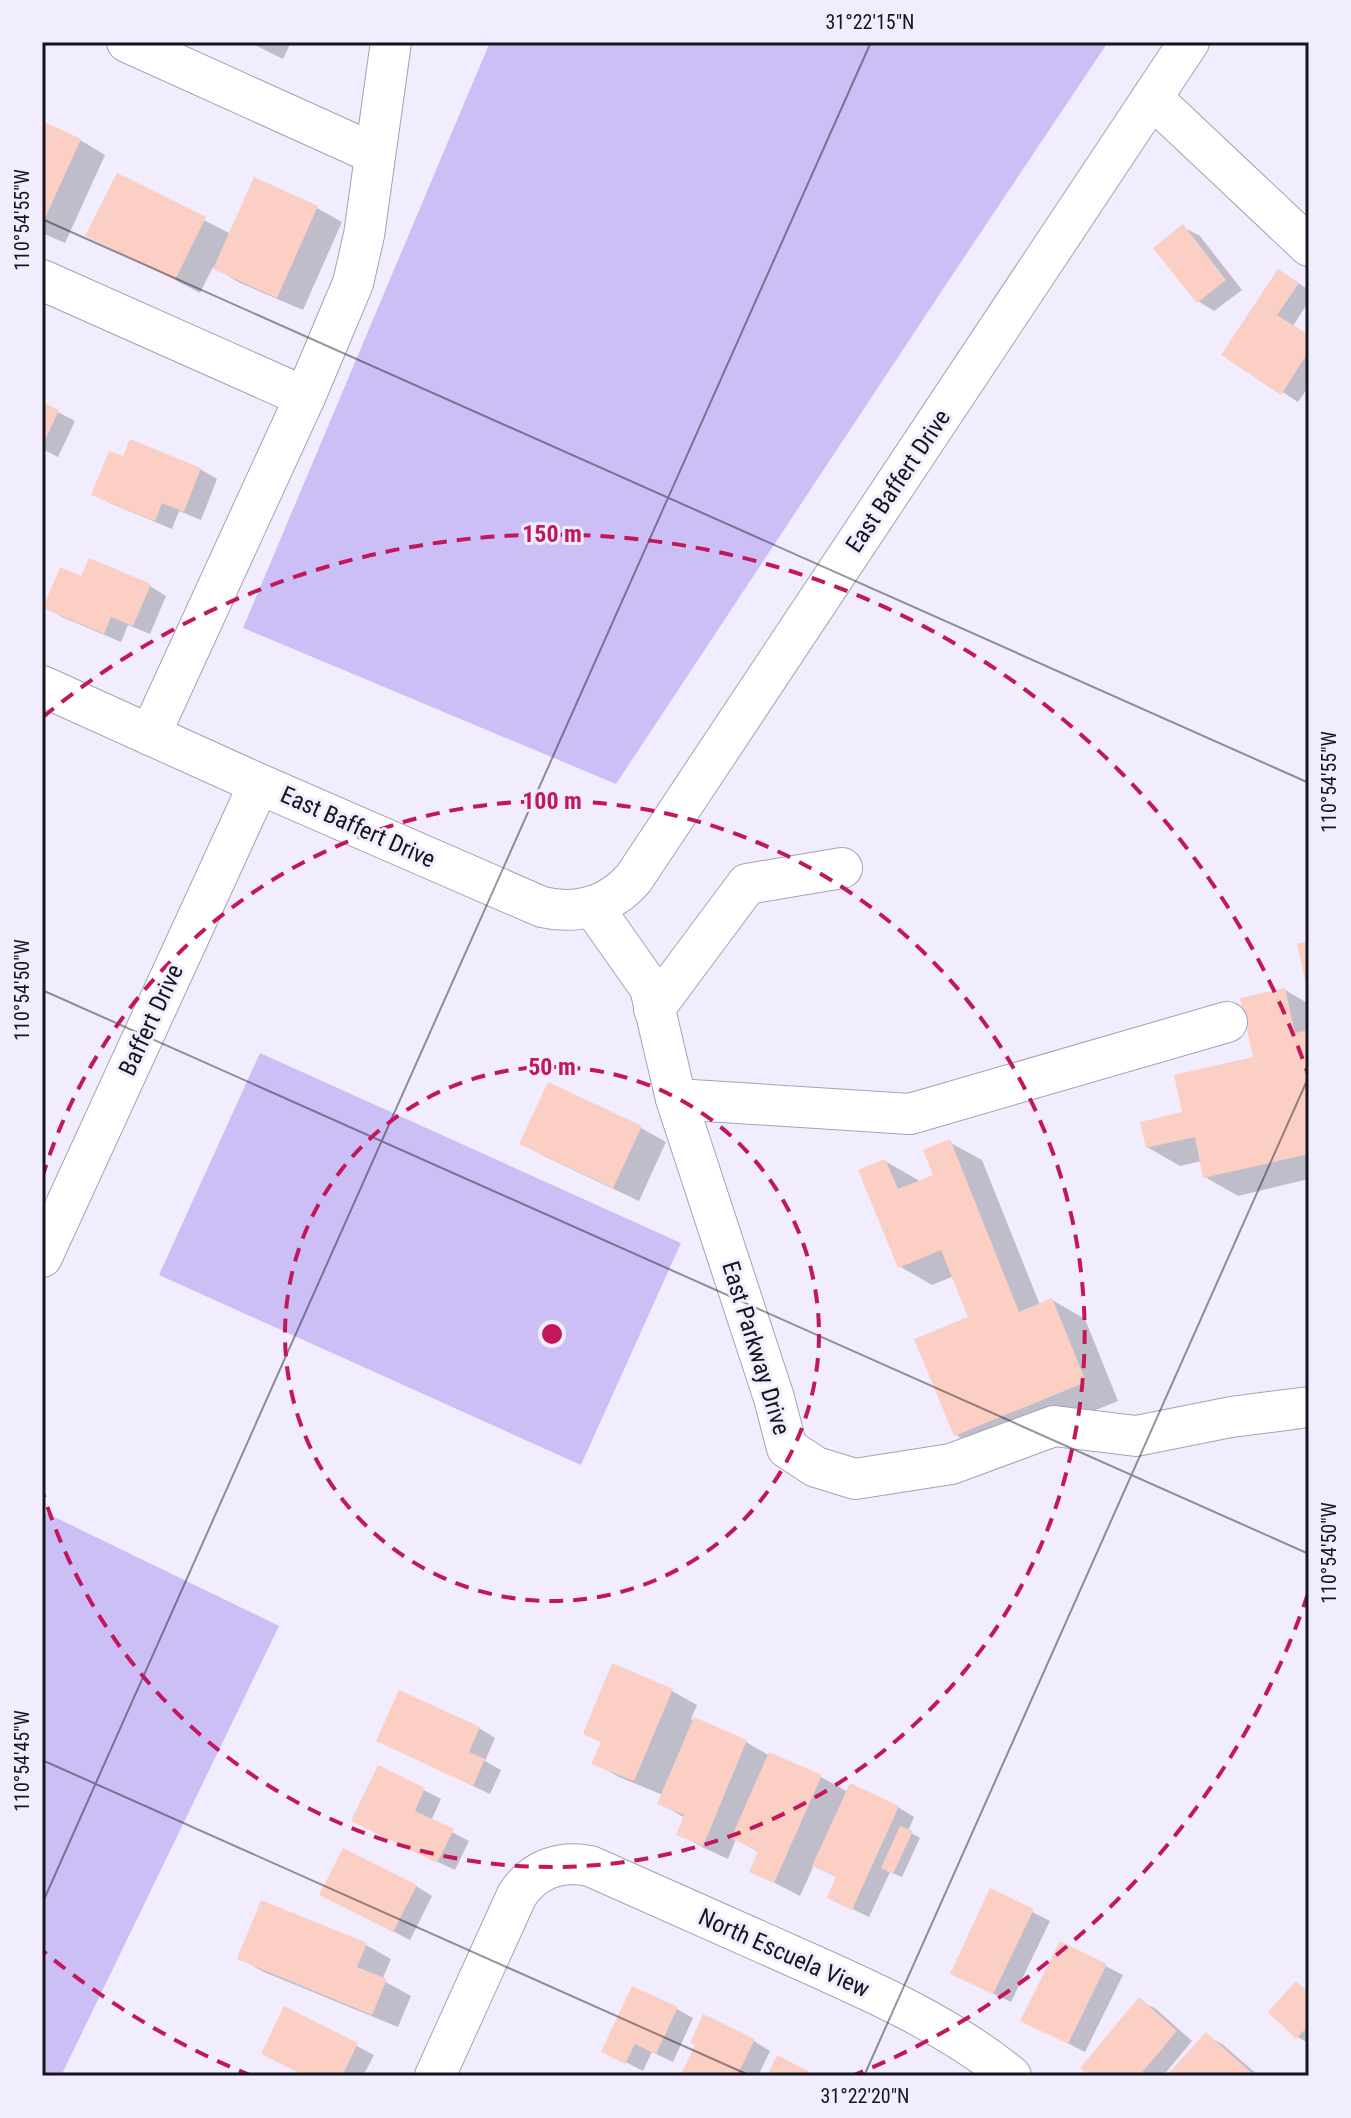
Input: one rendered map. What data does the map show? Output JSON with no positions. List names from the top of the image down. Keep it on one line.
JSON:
{"streets":{"street":["East Baffert Drive","Baffert Drive","East Parkway Drive","North Escuela View"]},"crossings":[["East Baffert Drive","Baffert Drive"]],"coordinates":["31°22'15\"N","110°54'55\"W","110°54'50\"W","110°54'45\"W","31°22'20\"N"],"rings":["150 m","100 m","50 m"]}
